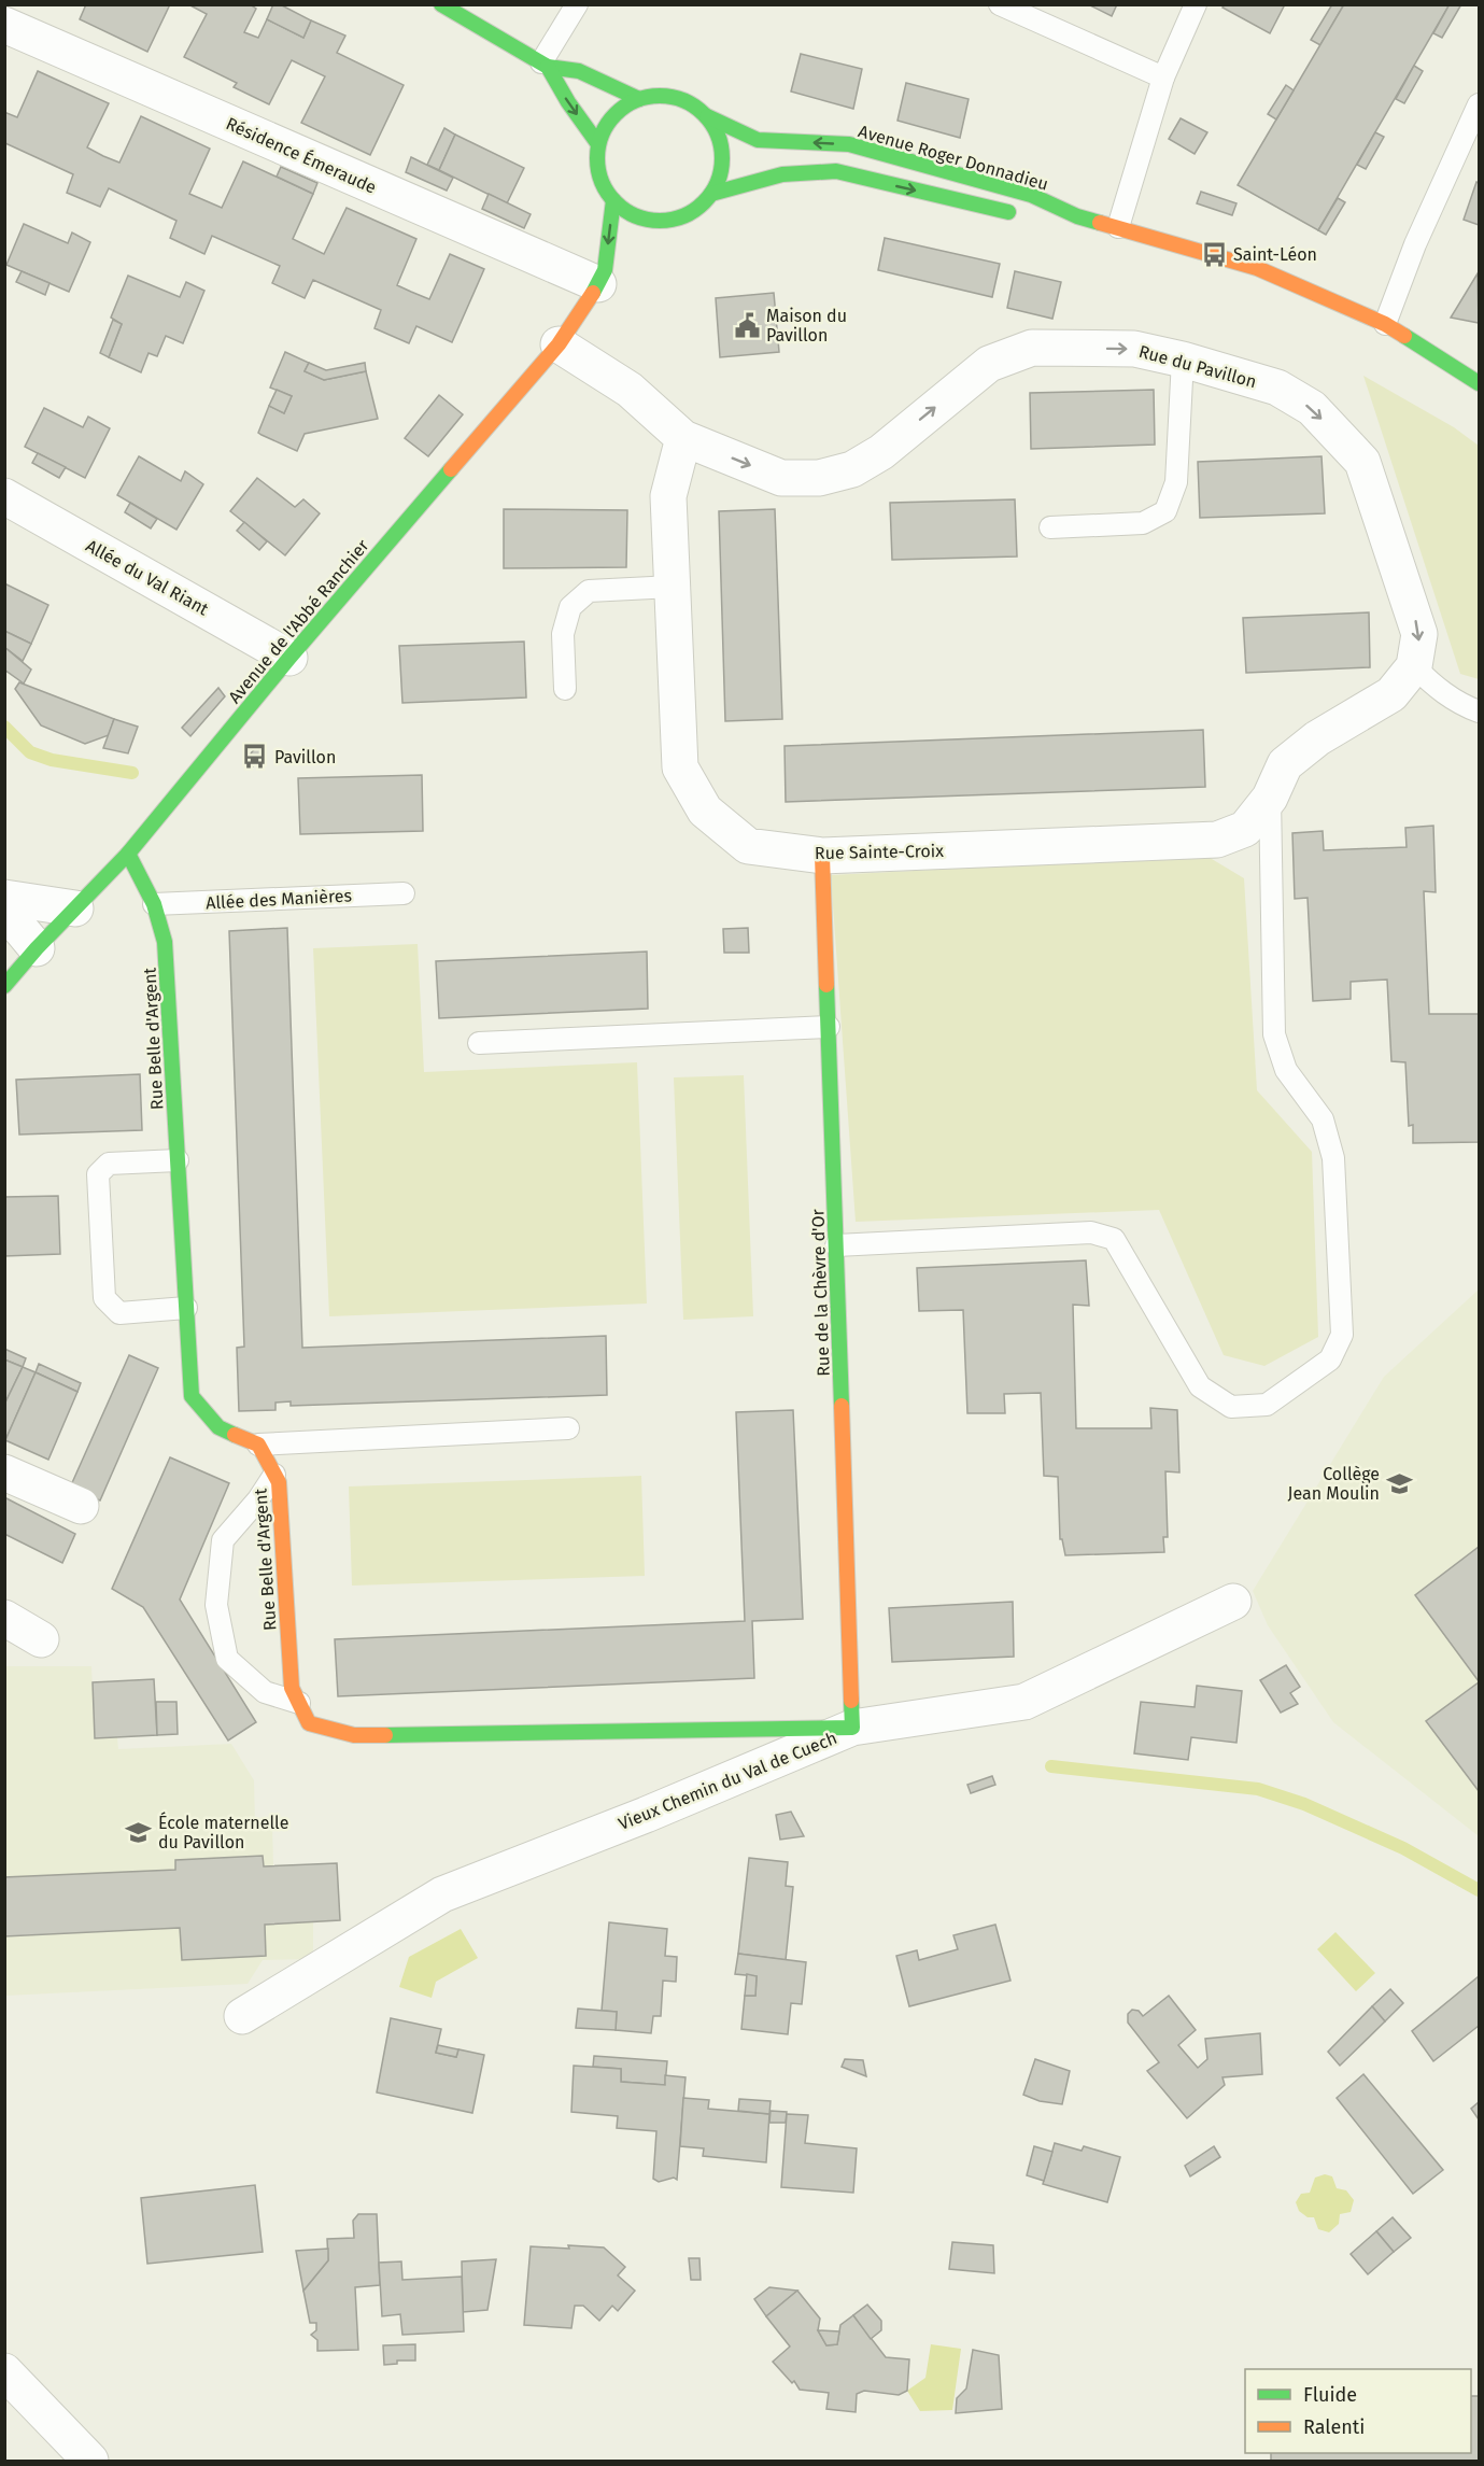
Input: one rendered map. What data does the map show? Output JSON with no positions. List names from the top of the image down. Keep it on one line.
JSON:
{"streets":{"street":["Résidence Émeraude","Avenue Roger Donnadieu","Rue du Pavillon","Allée du Val Riant","Avenue de l'Abbé Ranchier","Rue Sainte-Croix","Rue Belle d'Argent","Rue de la Chèvre d'Or","Vieux Chemin du Val de Cuech"],"lane":["Allée des Manières"]},"crossings":[["Résidence Émeraude","Avenue de l'Abbé Ranchier"],["Avenue Roger Donnadieu","Avenue de l'Abbé Ranchier"],["Rue du Pavillon","Rue Sainte-Croix"],["Allée du Val Riant","Avenue de l'Abbé Ranchier"],["Avenue de l'Abbé Ranchier","Rue Belle d'Argent"],["Rue Sainte-Croix","Rue de la Chèvre d'Or"],["Allée des Manières","Rue Belle d'Argent"],["Rue Belle d'Argent","Rue de la Chèvre d'Or"],["Rue Belle d'Argent","Vieux Chemin du Val de Cuech"],["Rue de la Chèvre d'Or","Vieux Chemin du Val de Cuech"]],"places":{"bus stop":["Saint-Léon","Pavillon"],"public building":["Maison du Pavillon"],"school or university":["Collège Jean Moulin","École maternelle du Pavillon"]},"legend":["Fluide","Ralenti"]}
